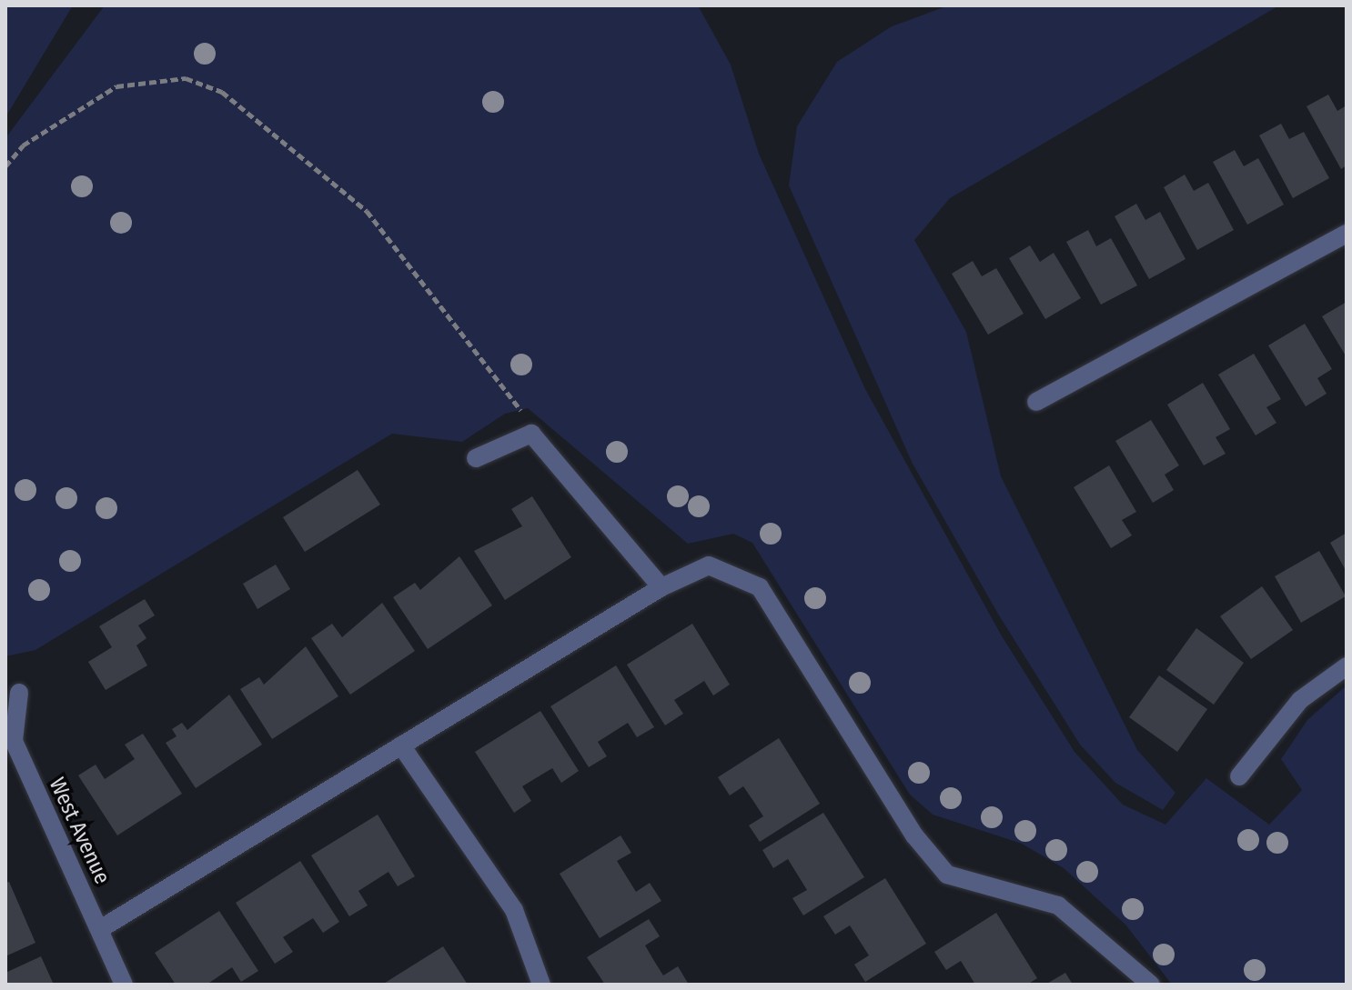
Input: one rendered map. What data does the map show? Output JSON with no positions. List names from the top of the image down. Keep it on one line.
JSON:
{"streets":{"street":["West Avenue"]}}
